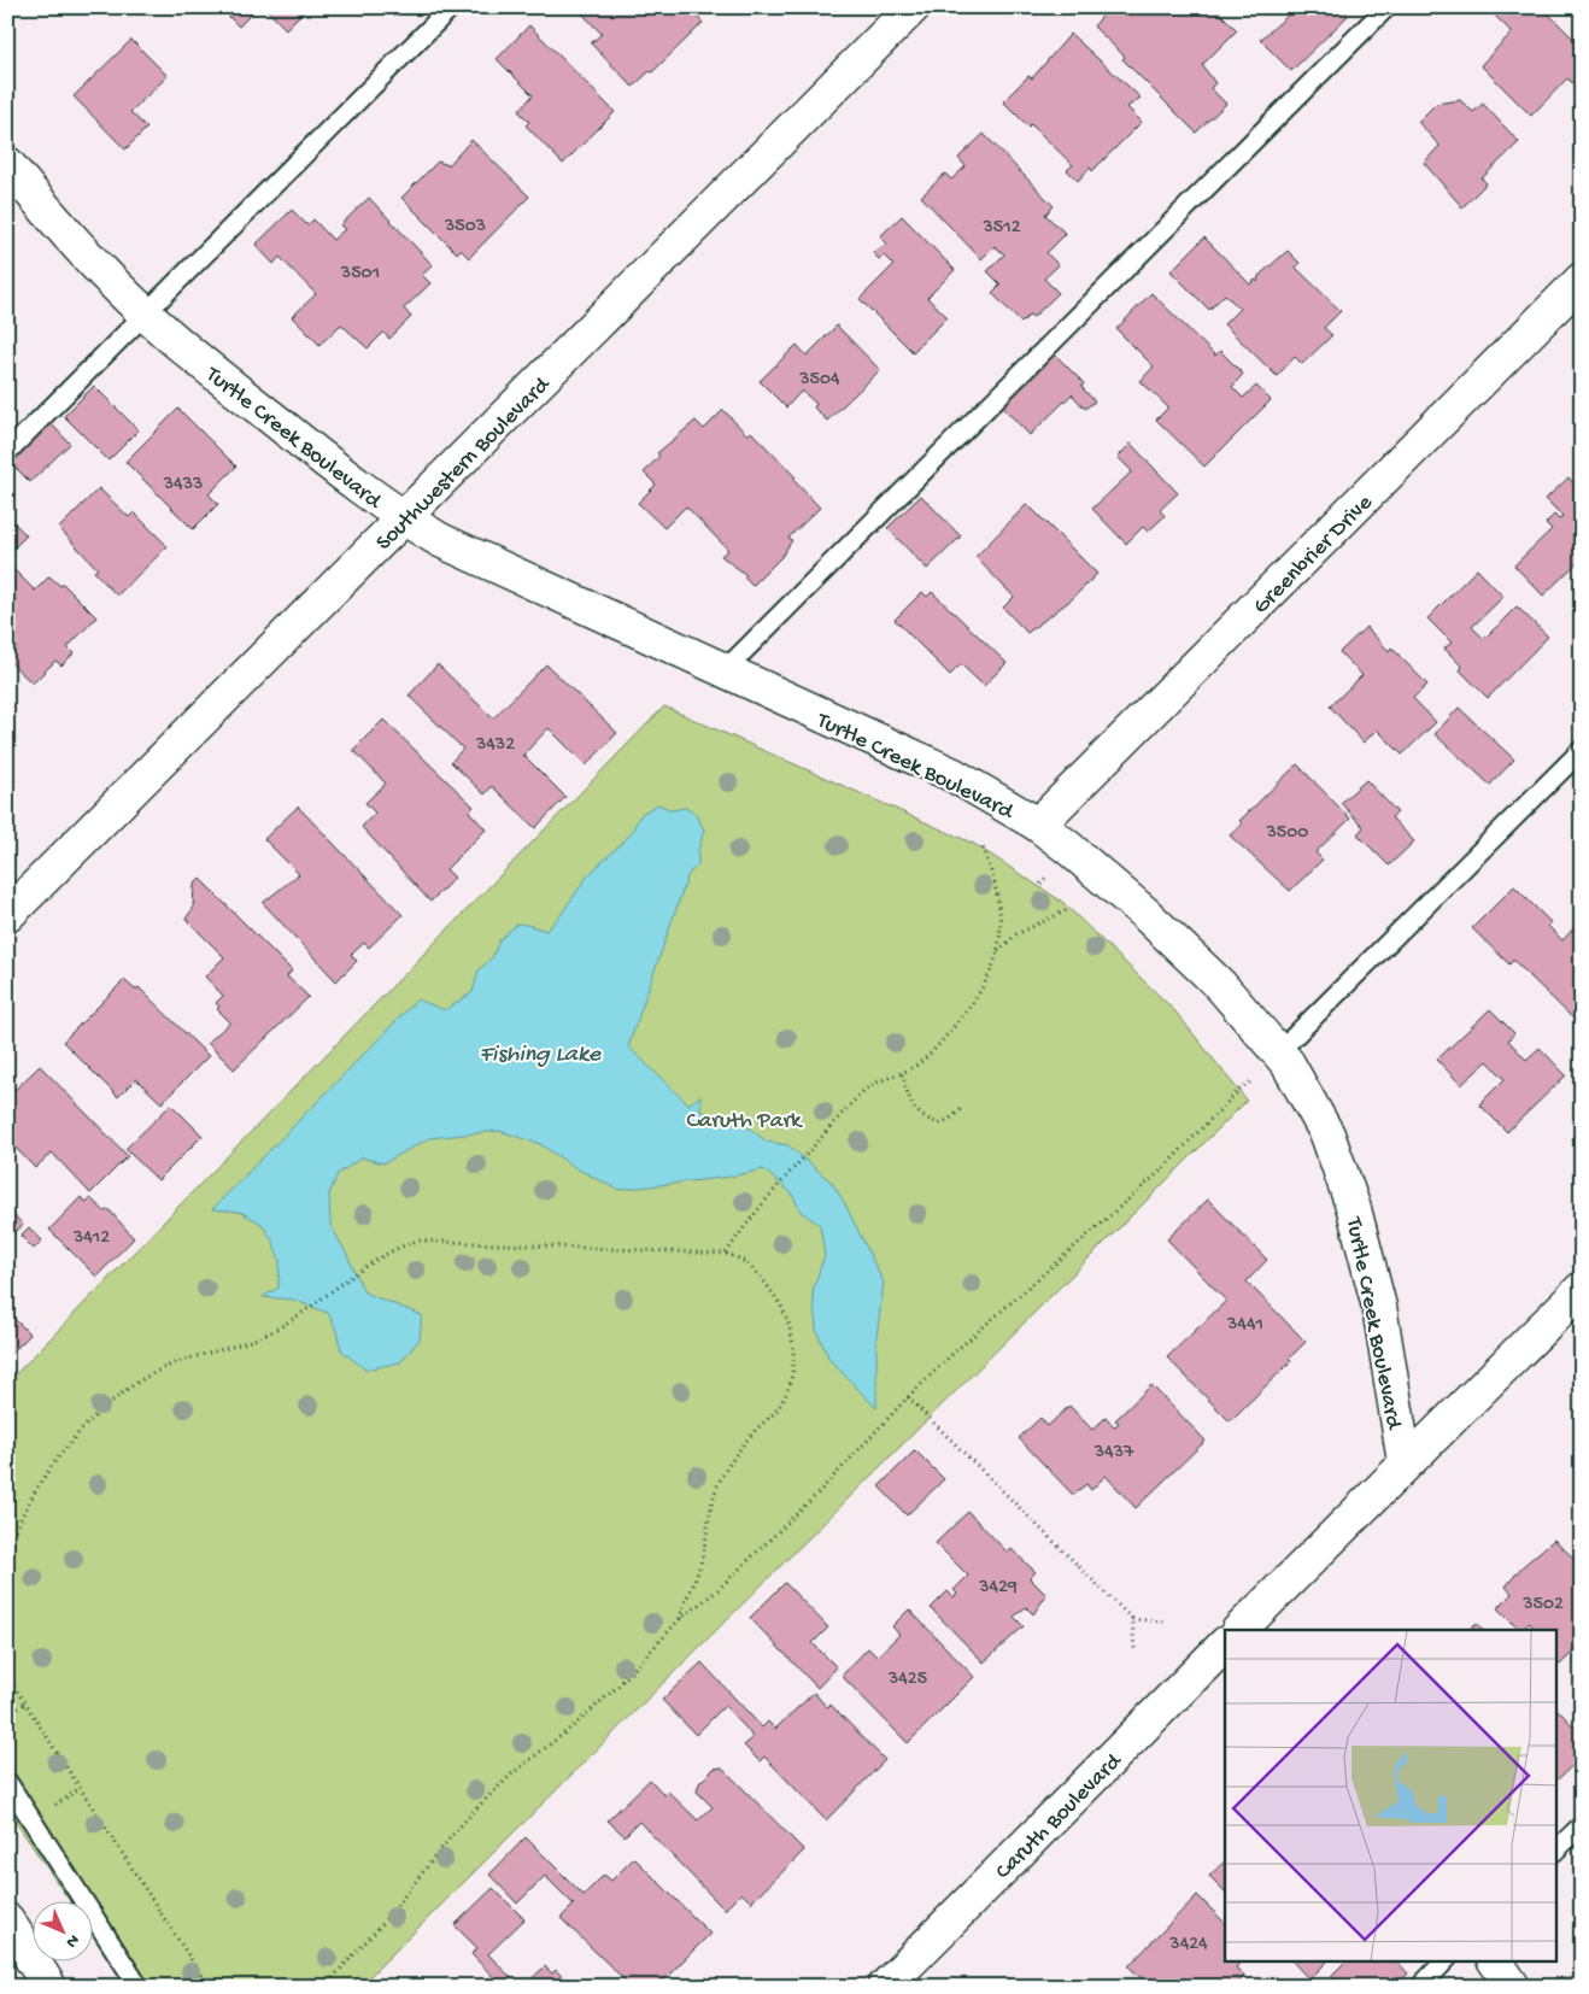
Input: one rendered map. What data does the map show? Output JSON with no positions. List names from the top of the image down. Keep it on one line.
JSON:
{"streets":{"street":["Turtle Creek Boulevard","Southwestern Boulevard","Greenbrier Drive","Caruth Boulevard"]},"crossings":[["Turtle Creek Boulevard","Southwestern Boulevard"],["Turtle Creek Boulevard","Greenbrier Drive"]],"water":["Fishing Lake"],"parks":["Caruth Park"],"house_numbers":["3503","3512","3501","3504","3433","3432","3500","3412","3441","3437","3429","3502","3425","3424"],"north":"bottom right"}
